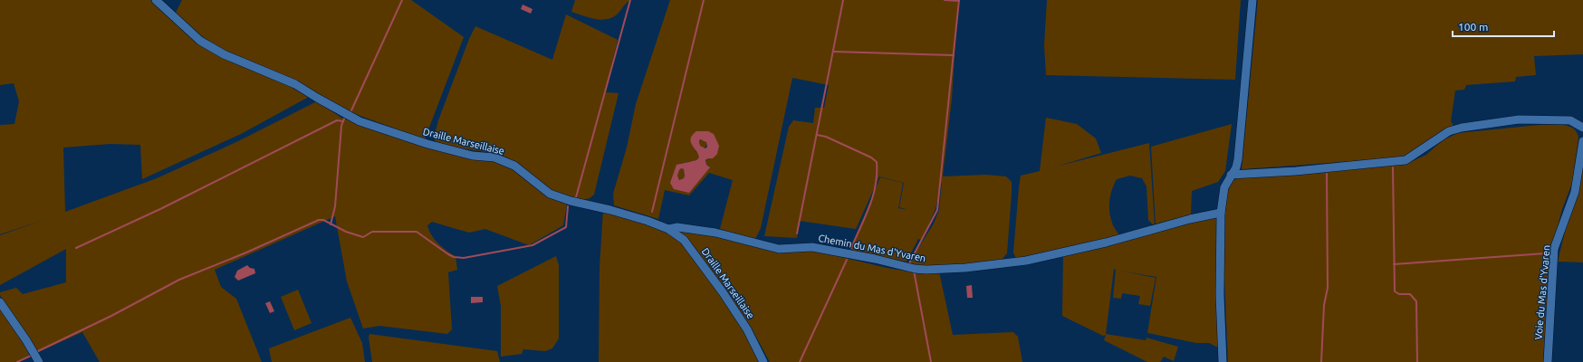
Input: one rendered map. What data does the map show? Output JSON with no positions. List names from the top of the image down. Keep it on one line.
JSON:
{"streets":{"street":["Draille Marseillaise","Chemin du Mas d'Yvaren","Voie du Mas d'Yvaren"]},"crossings":[["Draille Marseillaise","Chemin du Mas d'Yvaren"]],"scale_bar":"100 m"}
